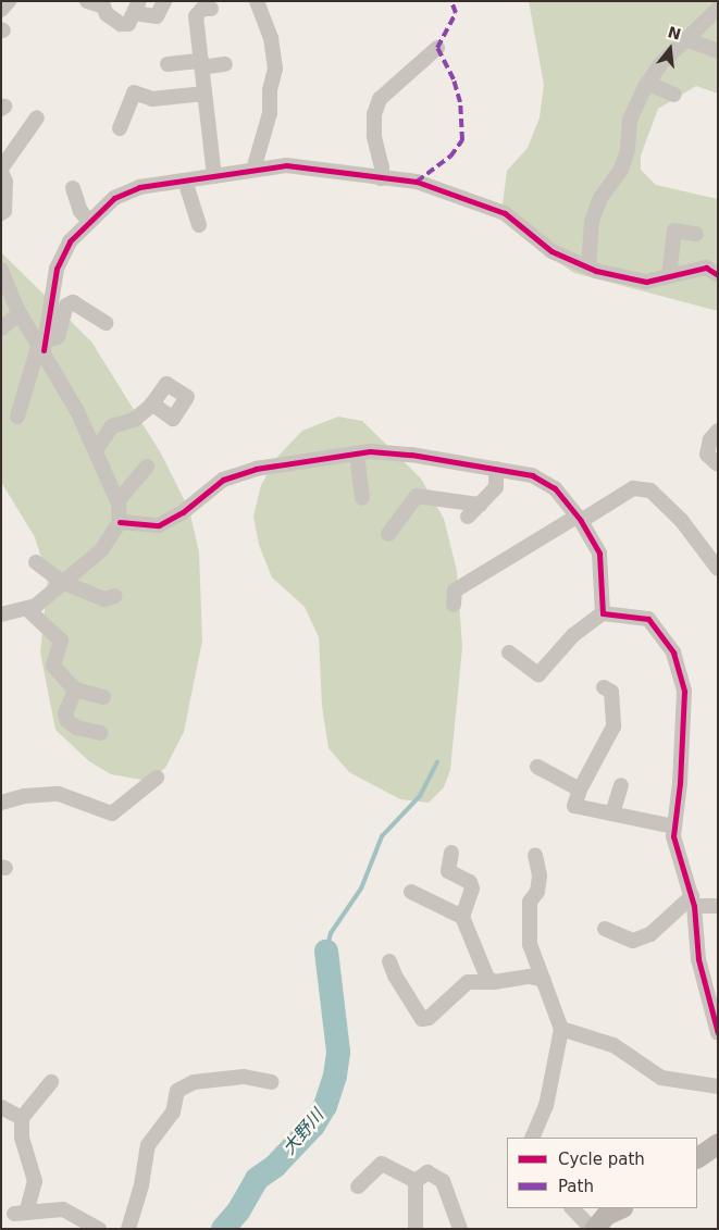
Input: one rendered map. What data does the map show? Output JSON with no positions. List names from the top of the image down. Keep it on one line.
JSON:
{"water":["大野川"],"legend":["Cycle path","Path"],"north":"top"}
